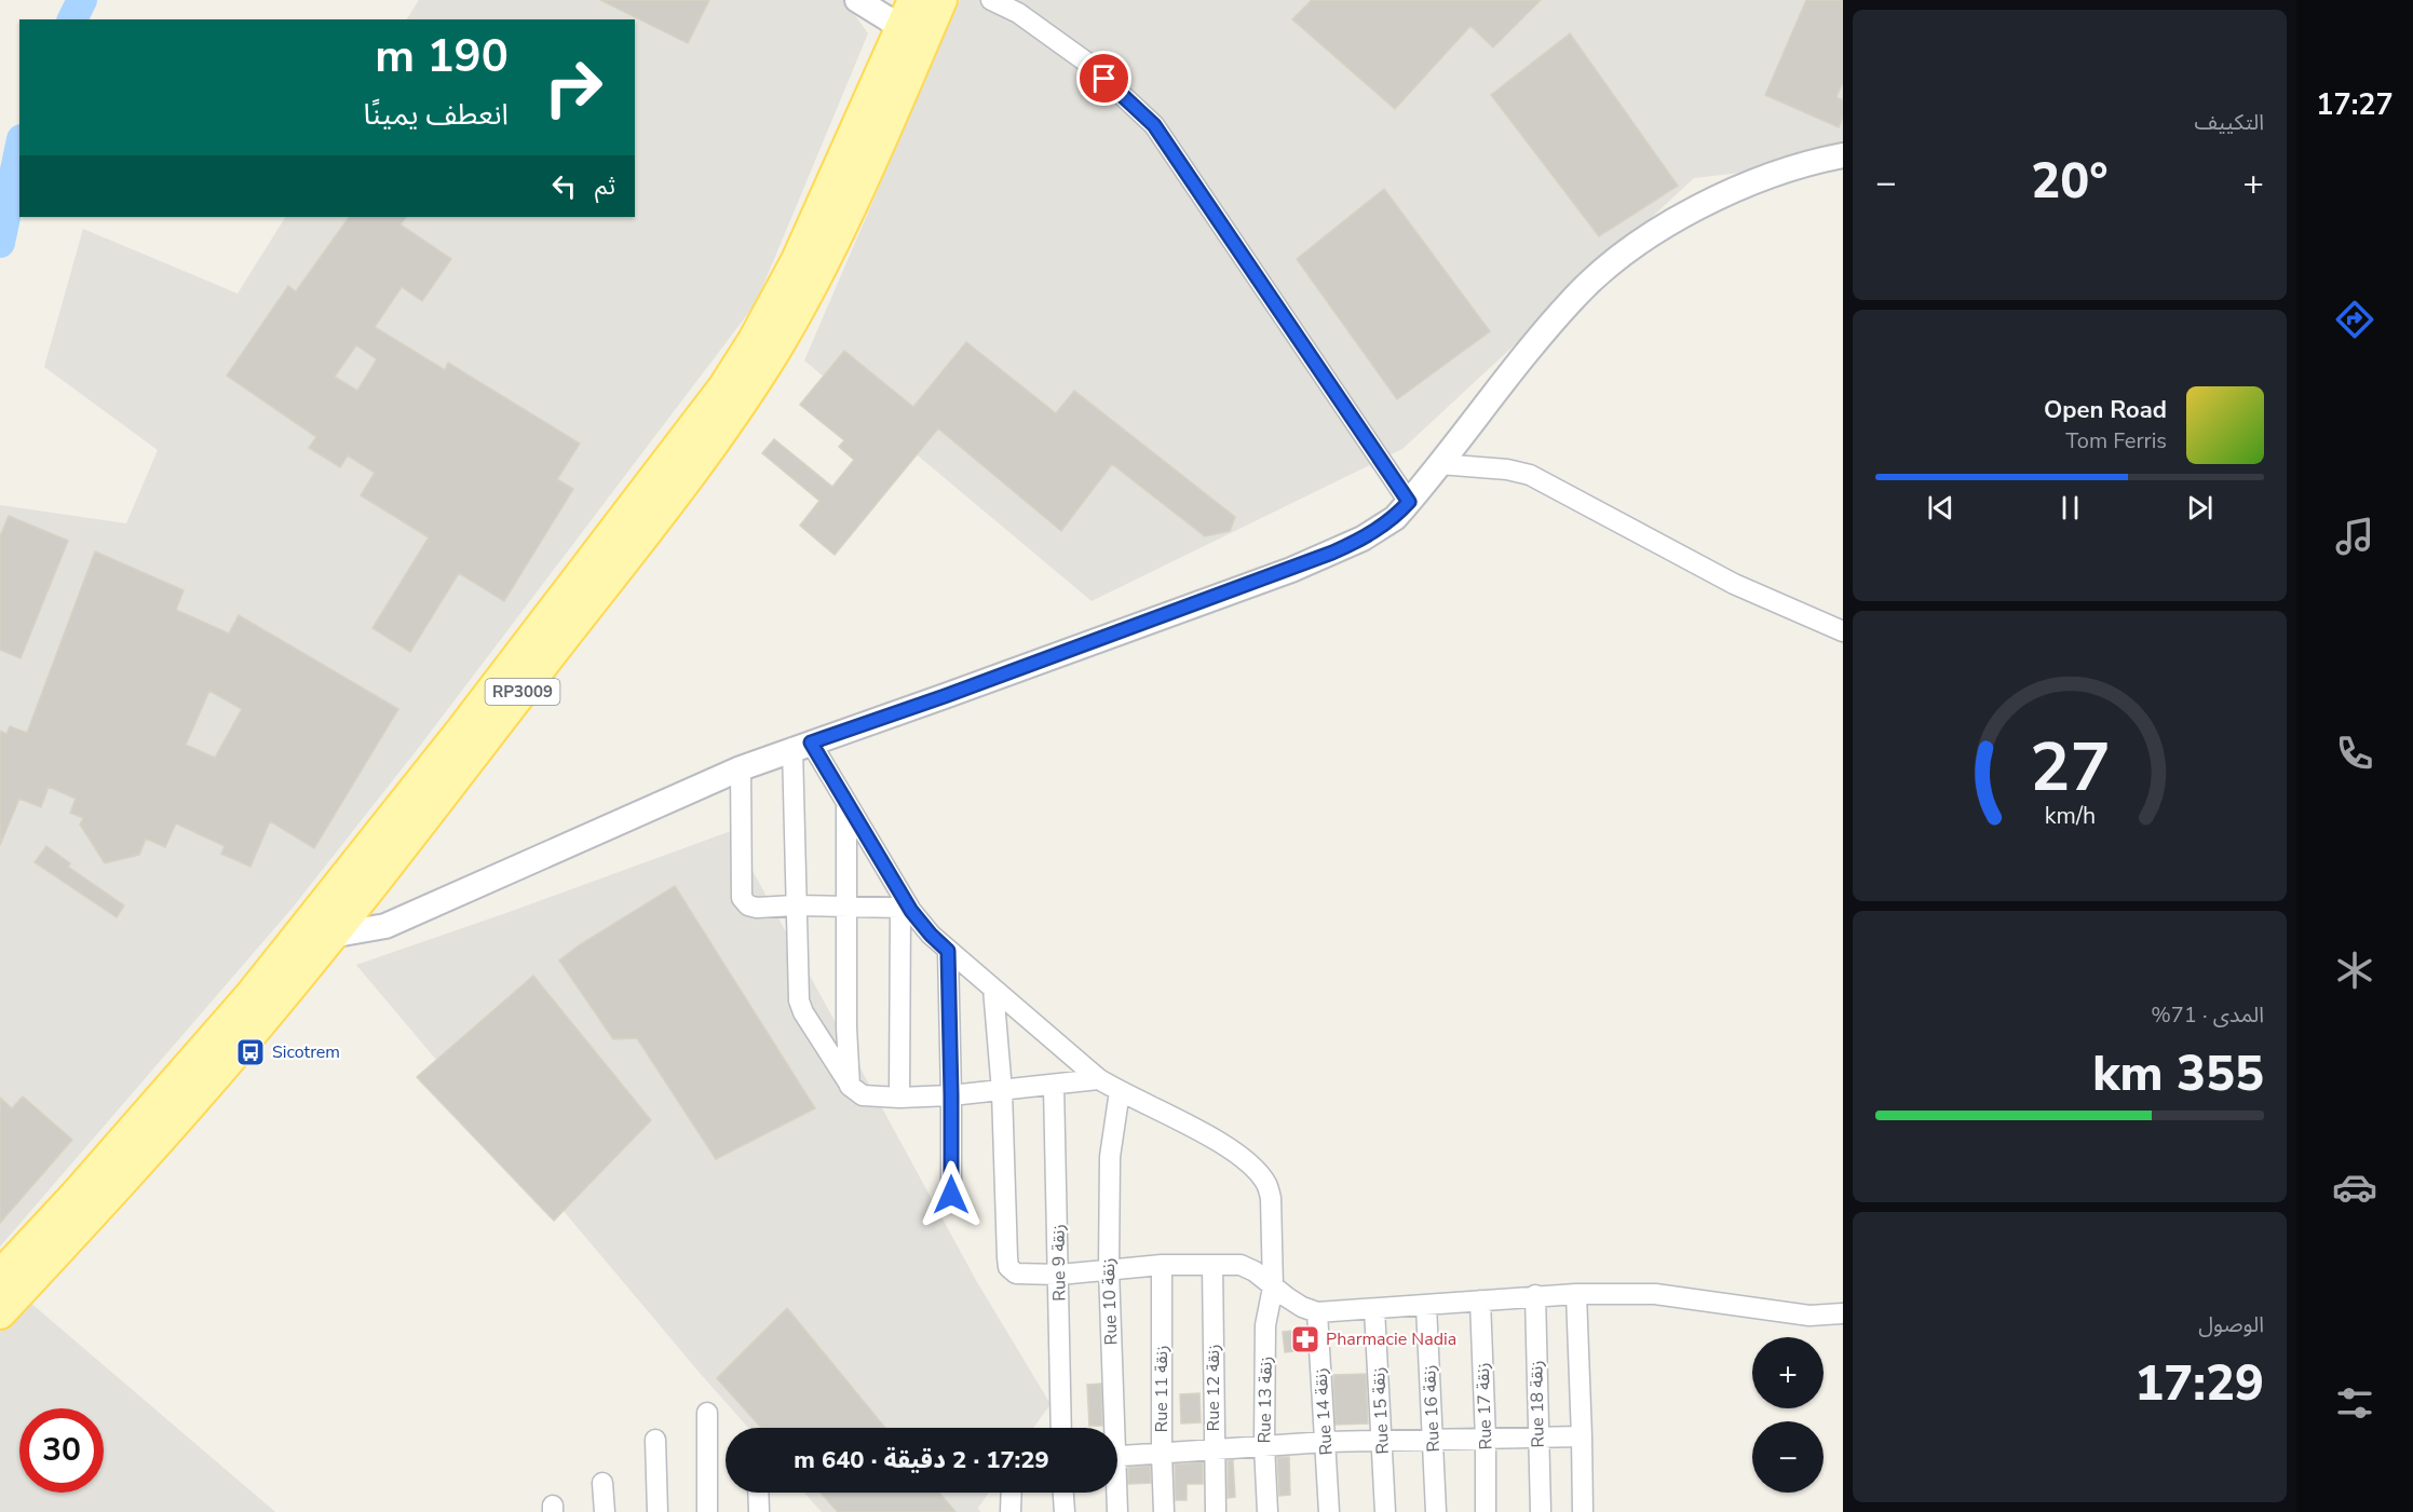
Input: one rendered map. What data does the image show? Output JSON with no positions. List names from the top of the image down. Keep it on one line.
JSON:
{"streets":{"main road":["RP3009"],"street":["Rue 9 زنقة","Rue 10 زنقة","Rue 12 زنقة","Rue 11 زنقة","Rue 13 زنقة","Rue 18 زنقة","Rue 17 زنقة","Rue 16 زنقة","Rue 15 زنقة","Rue 14 زنقة"]},"crossings":[["Rue 10 زنقة","Rue 13 زنقة"]],"places":{"bus stop":["Sicotrem"],"pharmacy":["Pharmacie Nadia"]},"page":{"tabs":"17:27","tile":["التكييف",["المدى · 71%","355 km"],["الوصول","17:29"]],"turn":["190 m","انعطف يمينًا"],"heat":["−","20°","+"],"then":"ثم","song":["Open Road","Tom Ferris"],"map_buttons":["+","−"],"limit":"30","trip":"17:29 · 2 دقيقة · 640 m","gauge":["27","km/h"]}}
